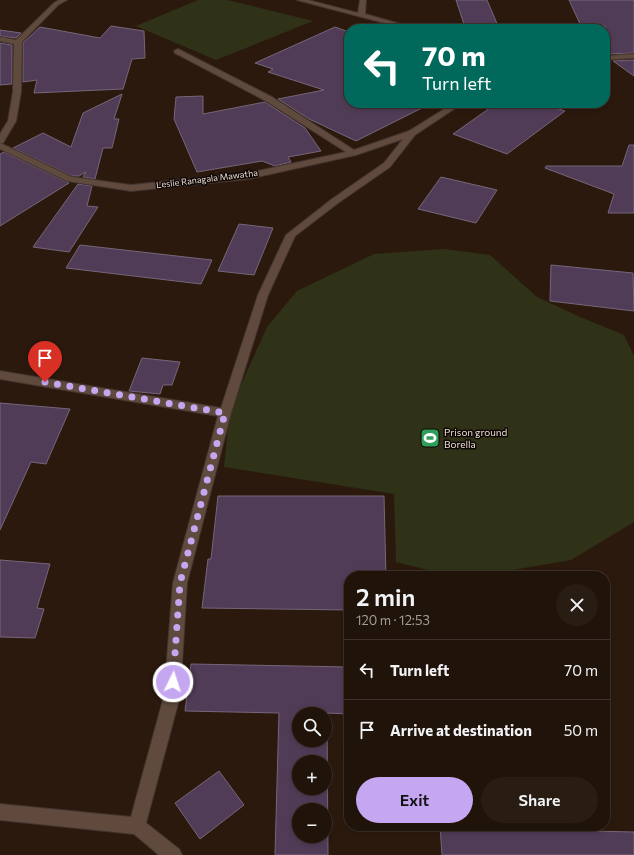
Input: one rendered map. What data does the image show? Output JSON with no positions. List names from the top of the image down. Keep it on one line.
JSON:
{"streets":{"street":["Leslie Ranagala Mawatha"]},"places":{"sports":["Prison ground Borella"]},"page":{"turn":["70 m","Turn left"],"heading":["2 min","120 m · 12:53"],"list":[{"name":"Turn left","value":"70 m"},{"name":"Arrive at destination","value":"50 m"}],"map_buttons":["+","−"],"buttons":["Exit","Share"]}}
